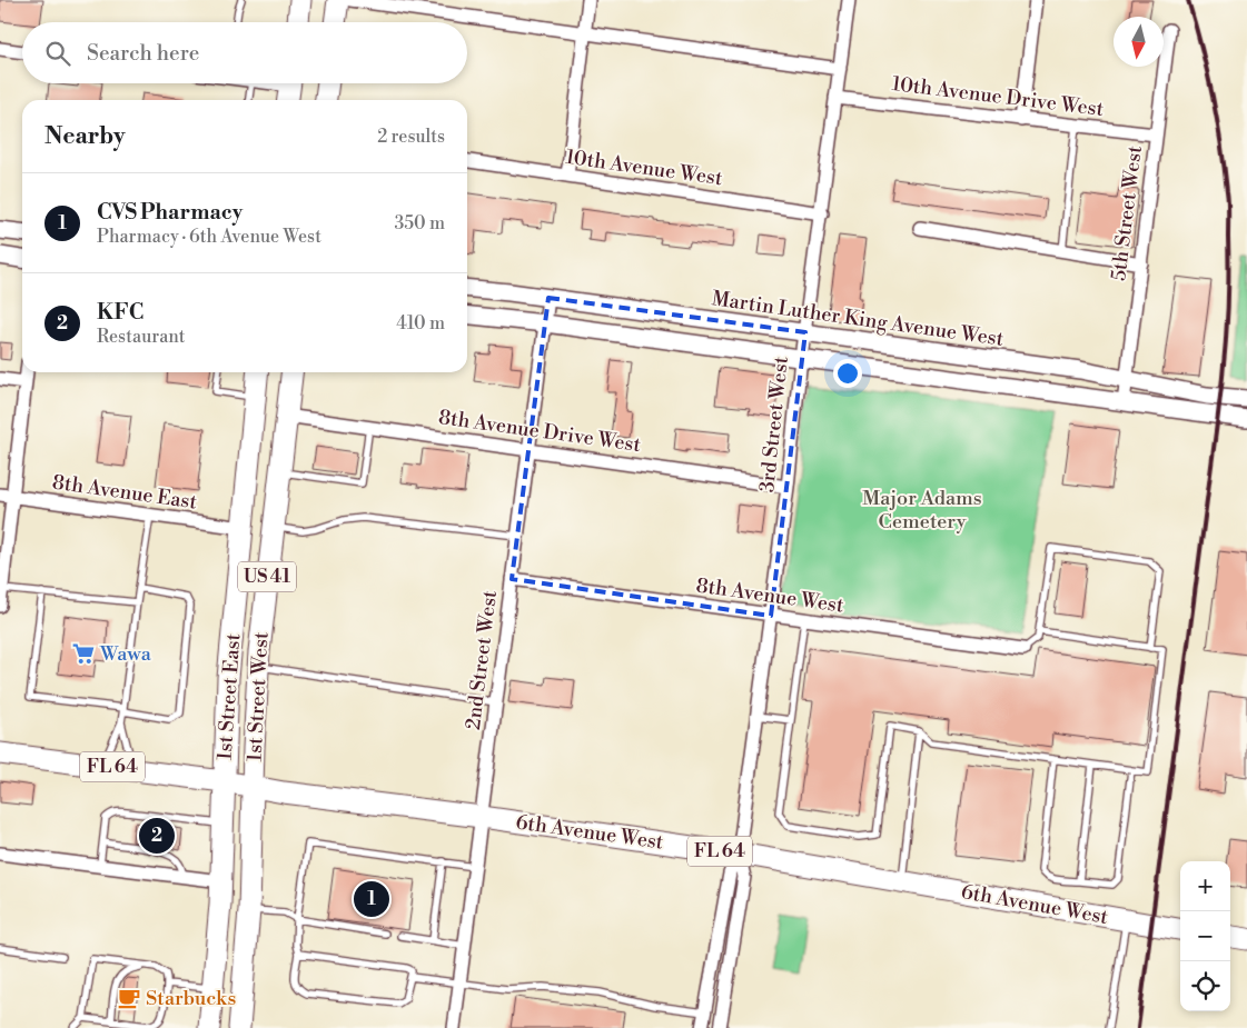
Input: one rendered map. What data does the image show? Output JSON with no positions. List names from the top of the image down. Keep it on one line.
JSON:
{"streets":{"main road":["US 41","1st Street East","1st Street West","FL 64","6th Avenue West"],"street":["10th Avenue Drive West","10th Avenue West","5th Street West","Martin Luther King Avenue West","3rd Street West","8th Avenue Drive West","8th Avenue East","8th Avenue West","2nd Street West"]},"crossings":[["10th Avenue Drive West","5th Street West"],["10th Avenue Drive West","3rd Street West"],["10th Avenue West","3rd Street West"],["5th Street West","Martin Luther King Avenue West"],["Martin Luther King Avenue West","3rd Street West"],["Martin Luther King Avenue West","2nd Street West"],["3rd Street West","8th Avenue Drive West"],["3rd Street West","8th Avenue West"],["3rd Street West","6th Avenue West"],["8th Avenue Drive West","2nd Street West"],["8th Avenue Drive West","1st Street West"],["8th Avenue East","1st Street East"],["8th Avenue West","2nd Street West"],["2nd Street West","6th Avenue West"],["1st Street East","FL 64"],["1st Street East","6th Avenue West"],["1st Street West","6th Avenue West"],["FL 64","6th Avenue West"]],"parks":["Major Adams Cemetery"],"places":{"supermarket":["Wawa"],"cafe":["Starbucks"]},"north":"bottom","page":{"search":"Search here","heading":["Nearby","2 results"],"list":[{"mark":"1","name":"CVS Pharmacy","note":"Pharmacy · 6th Avenue West","value":"350 m"},{"mark":"2","name":"KFC","note":"Restaurant","value":"410 m"}],"pins":["2","1"],"map_buttons":["+","−"]}}
